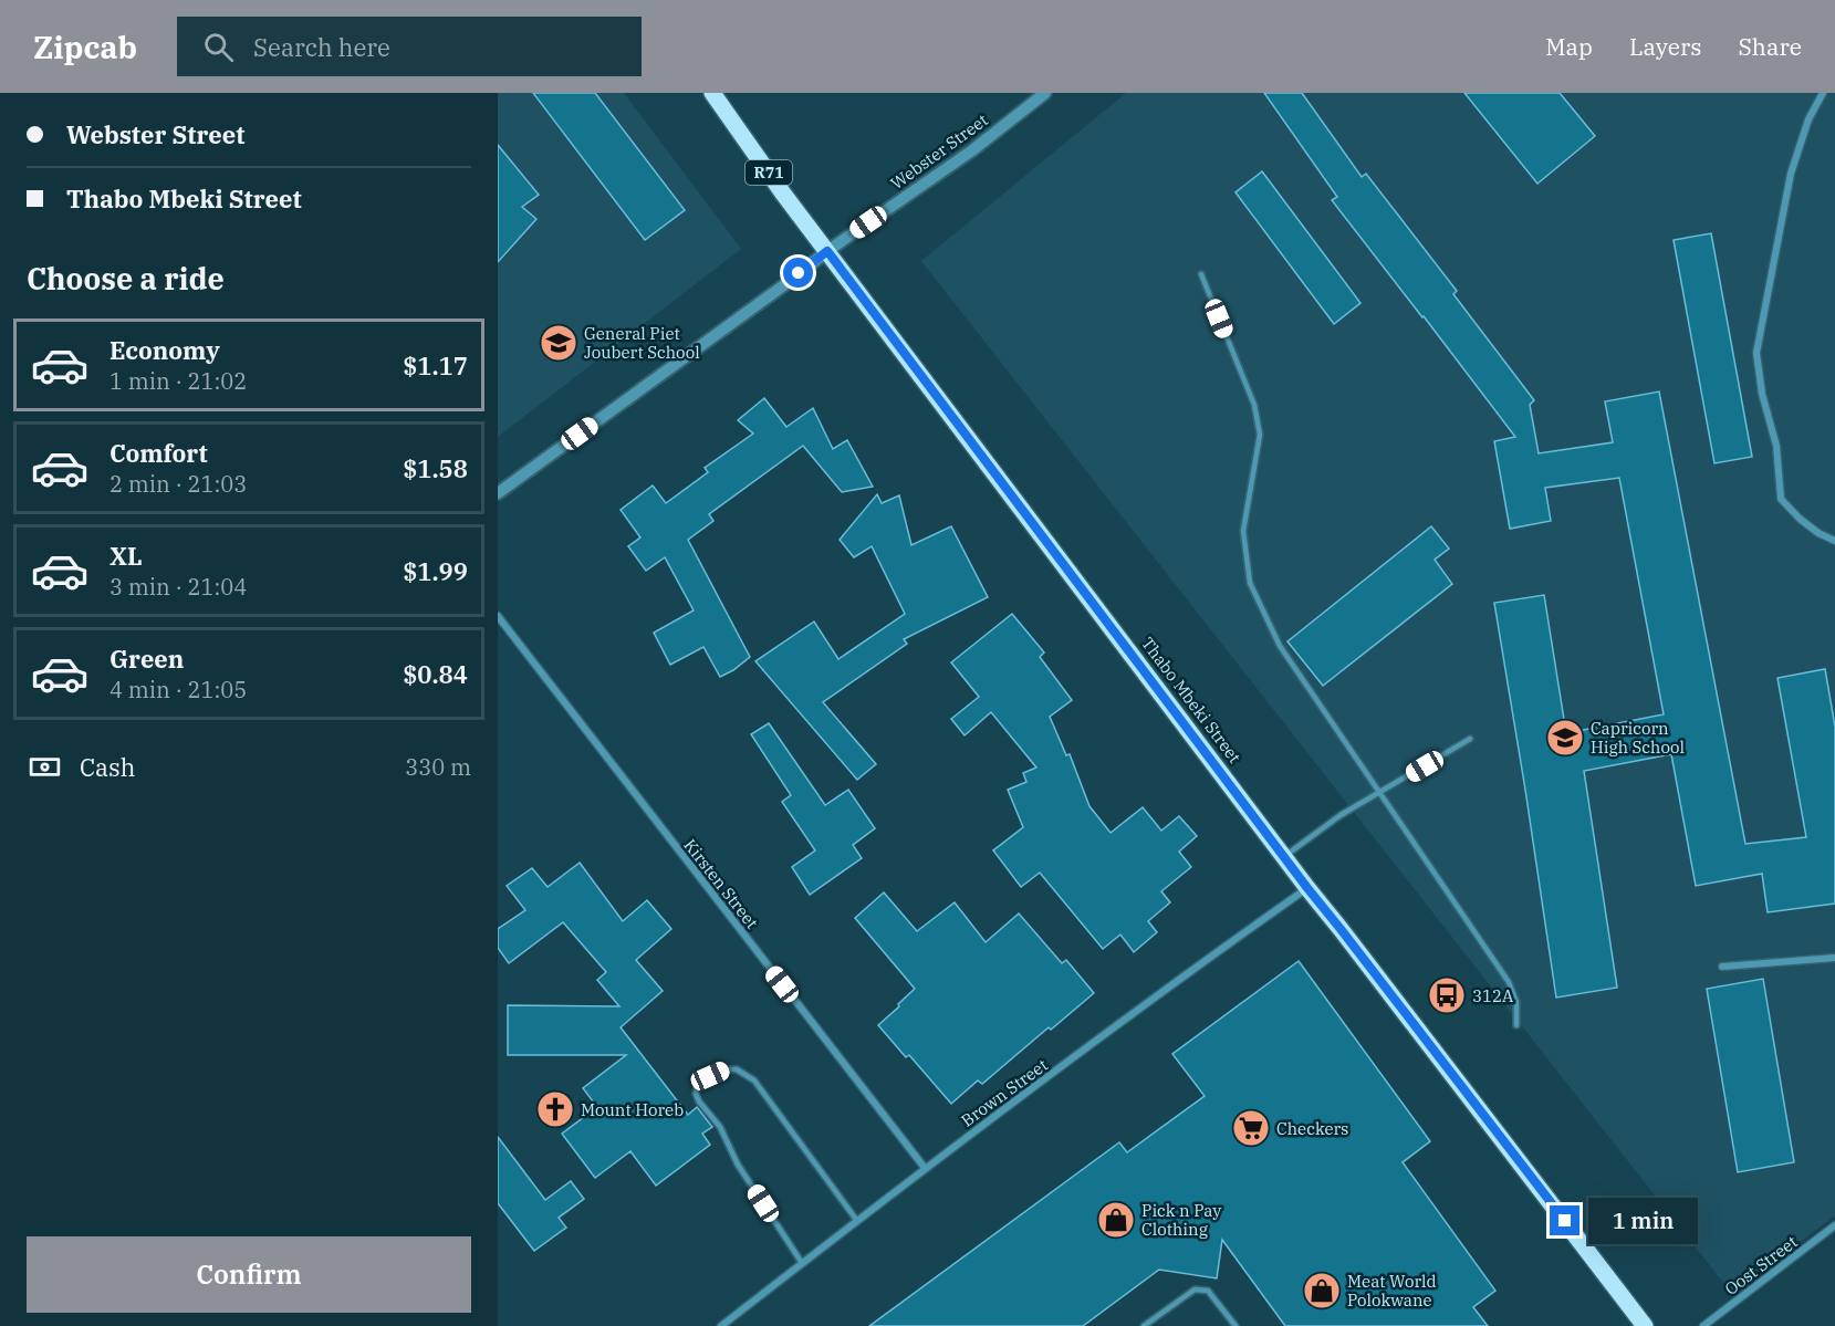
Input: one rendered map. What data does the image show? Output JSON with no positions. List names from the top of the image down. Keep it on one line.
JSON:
{"streets":{"main road":["R71","Thabo Mbeki Street"],"street":["Webster Street","Kirsten Street","Brown Street","Oost Street"]},"crossings":[["Webster Street","Thabo Mbeki Street"],["Thabo Mbeki Street","Brown Street"],["Kirsten Street","Brown Street"]],"places":{"school or university":["General Piet Joubert School","Capricorn High School"],"bus stop":["312A"],"church":["Mount Horeb"],"supermarket":["Checkers"],"shop":["Pick n Pay Clothing","Meat World Polokwane"]},"page":{"header":"Zipcab","search":"Search here","nav":["Map","Layers","Share"],"banner":["Webster Street","Thabo Mbeki Street"],"heading":"Choose a ride","list":[{"name":"Economy","note":"1 min · 21:02","value":"$1.17"},{"name":"Comfort","note":"2 min · 21:03","value":"$1.58"},{"name":"XL","note":"3 min · 21:04","value":"$1.99"},{"name":"Green","note":"4 min · 21:05","value":"$0.84"}],"pay":["Cash","330 m"],"bubble":"1 min","buttons":"Confirm"}}
